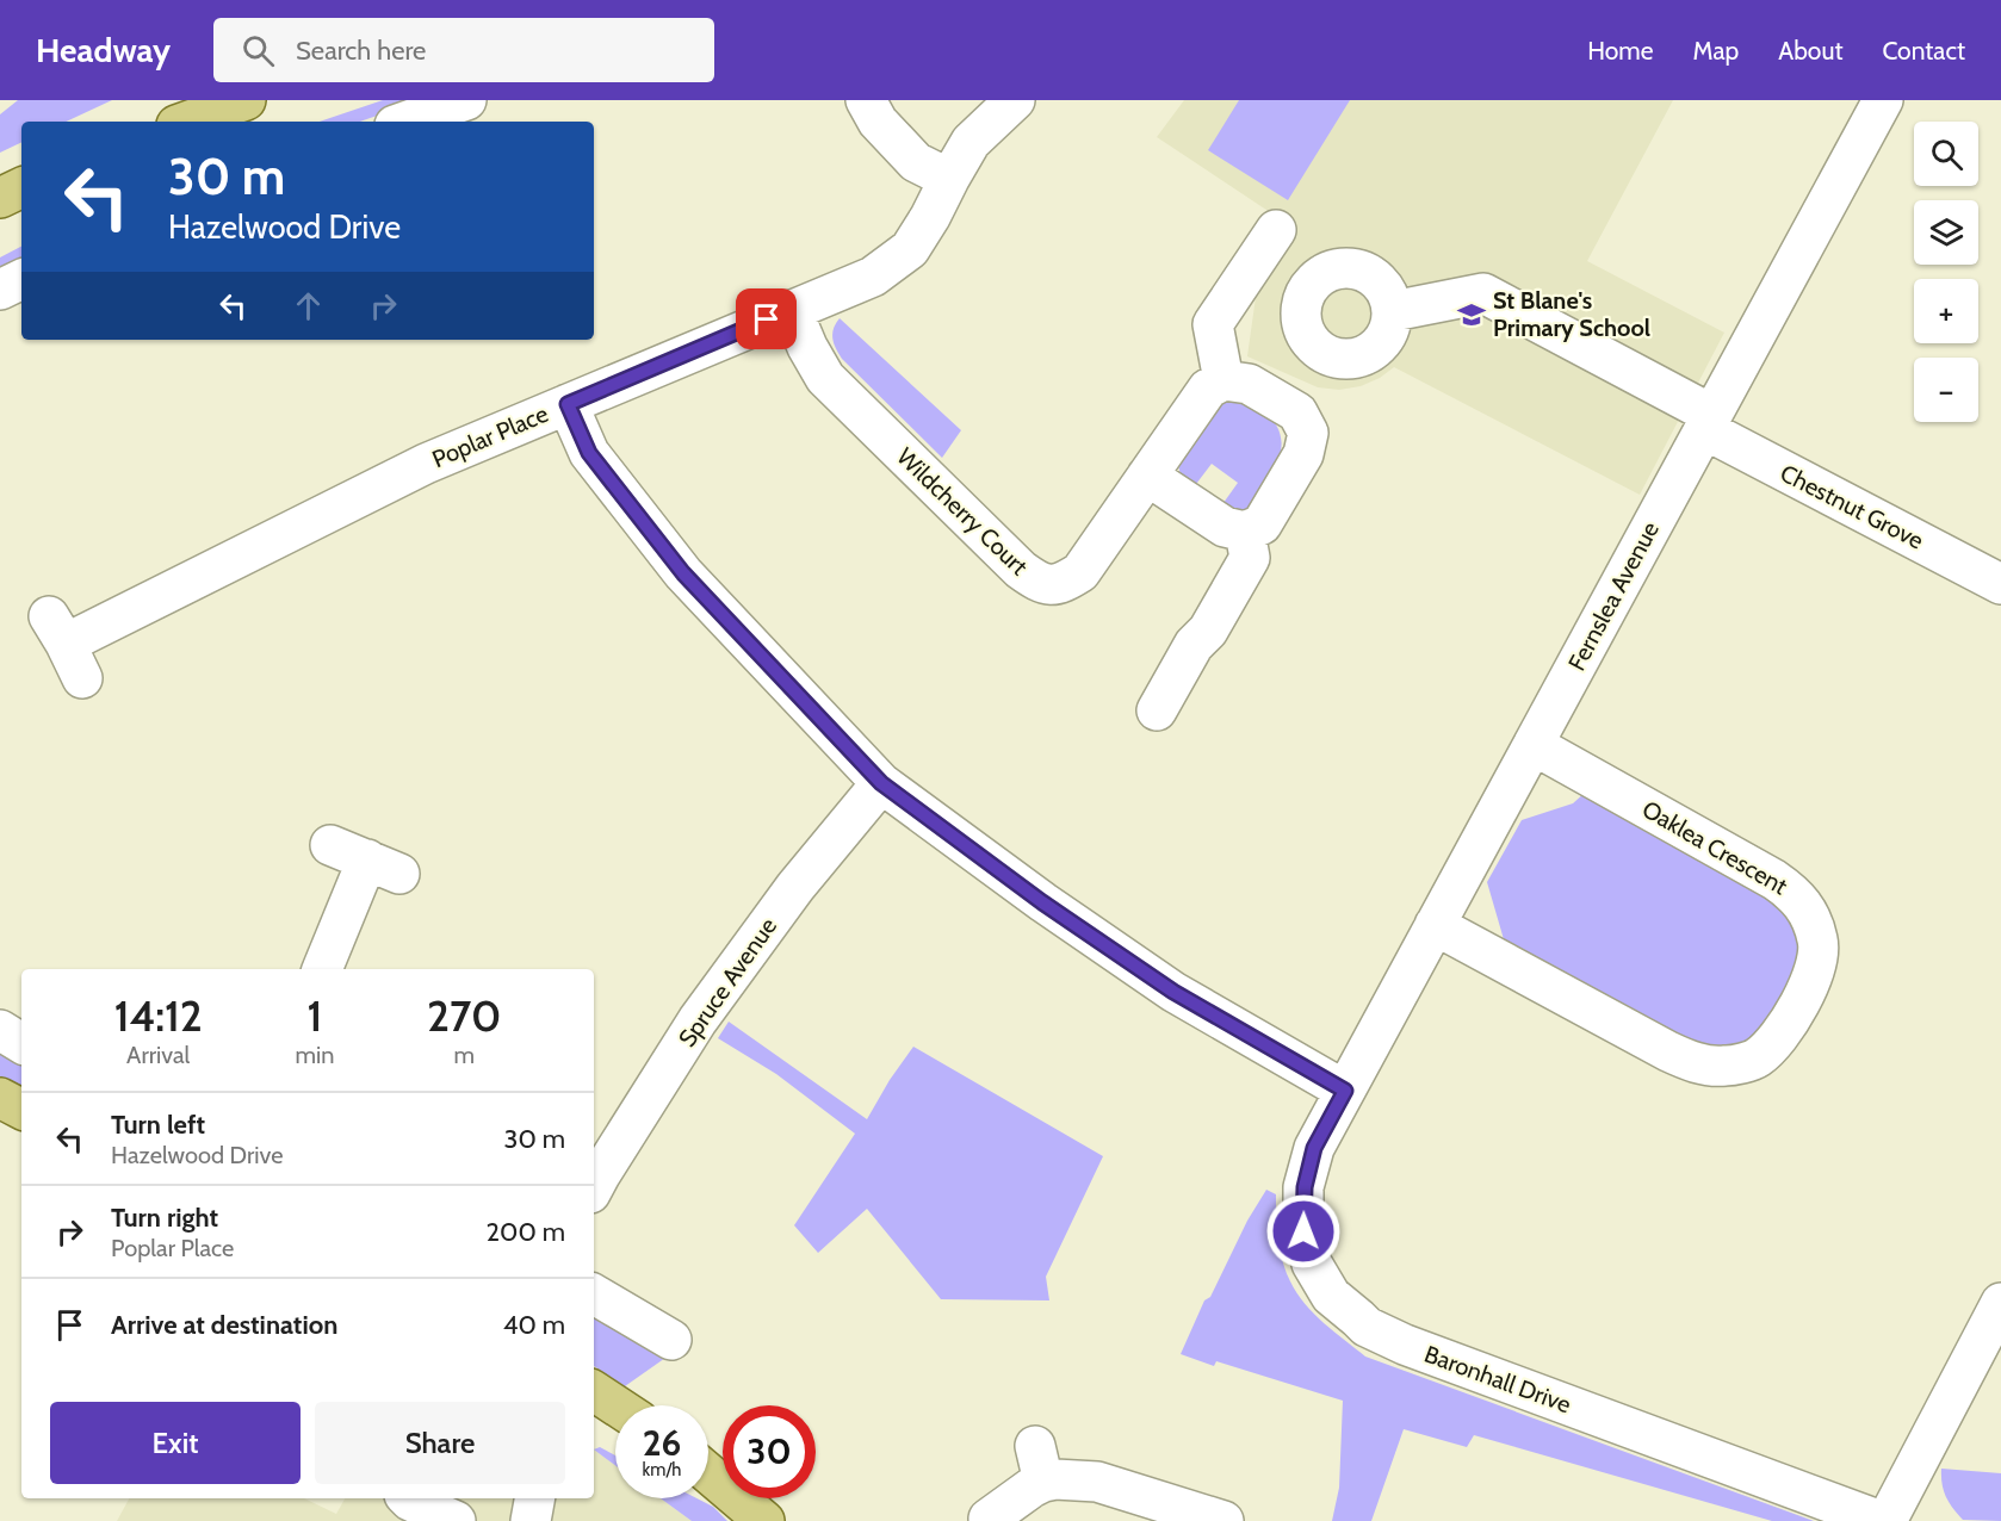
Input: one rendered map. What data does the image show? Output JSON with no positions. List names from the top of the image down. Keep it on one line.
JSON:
{"streets":{"street":["Poplar Place","Chestnut Grove","Wildcherry Court","Fernslea Avenue","Oaklea Crescent","Spruce Avenue","Baronhall Drive"]},"crossings":[["Poplar Place","Wildcherry Court"],["Chestnut Grove","Fernslea Avenue"],["Fernslea Avenue","Oaklea Crescent"],["Fernslea Avenue","Baronhall Drive"]],"places":{"school or university":["St Blane's Primary School"]},"page":{"header":"Headway","search":"Search here","nav":["Home","Map","About","Contact"],"map_buttons":["+","−"],"turn":["30 m","Hazelwood Drive"],"eta":["14:12","Arrival","1","min","270","m"],"list":[{"name":"Turn left","note":"Hazelwood Drive","value":"30 m"},{"name":"Turn right","note":"Poplar Place","value":"200 m"},{"name":"Arrive at destination","value":"40 m"}],"buttons":["Exit","Share"],"speed":"26 km/h","limit":"30"}}
